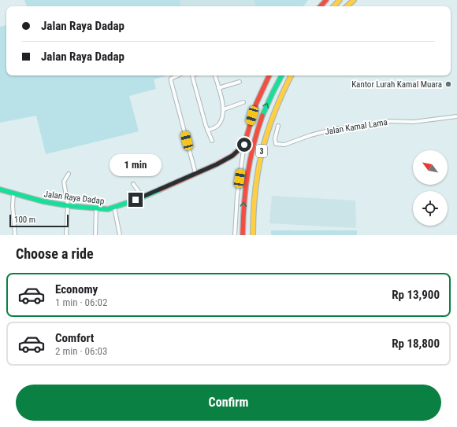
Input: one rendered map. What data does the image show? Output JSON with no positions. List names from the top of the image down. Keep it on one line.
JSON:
{"streets":{"main road":["3","Jalan Raya Dadap"],"street":["Jalan Kamal Lama"]},"places":["Kantor Lurah Kamal Muara"],"scale_bar":"100 m","north":"top left","page":{"banner":["Jalan Raya Dadap","Jalan Raya Dadap"],"bubble":"1 min","scale":"100 m","heading":"Choose a ride","list":[{"name":"Economy","note":"1 min · 06:02","value":"Rp 13,900"},{"name":"Comfort","note":"2 min · 06:03","value":"Rp 18,800"}],"buttons":"Confirm"}}
